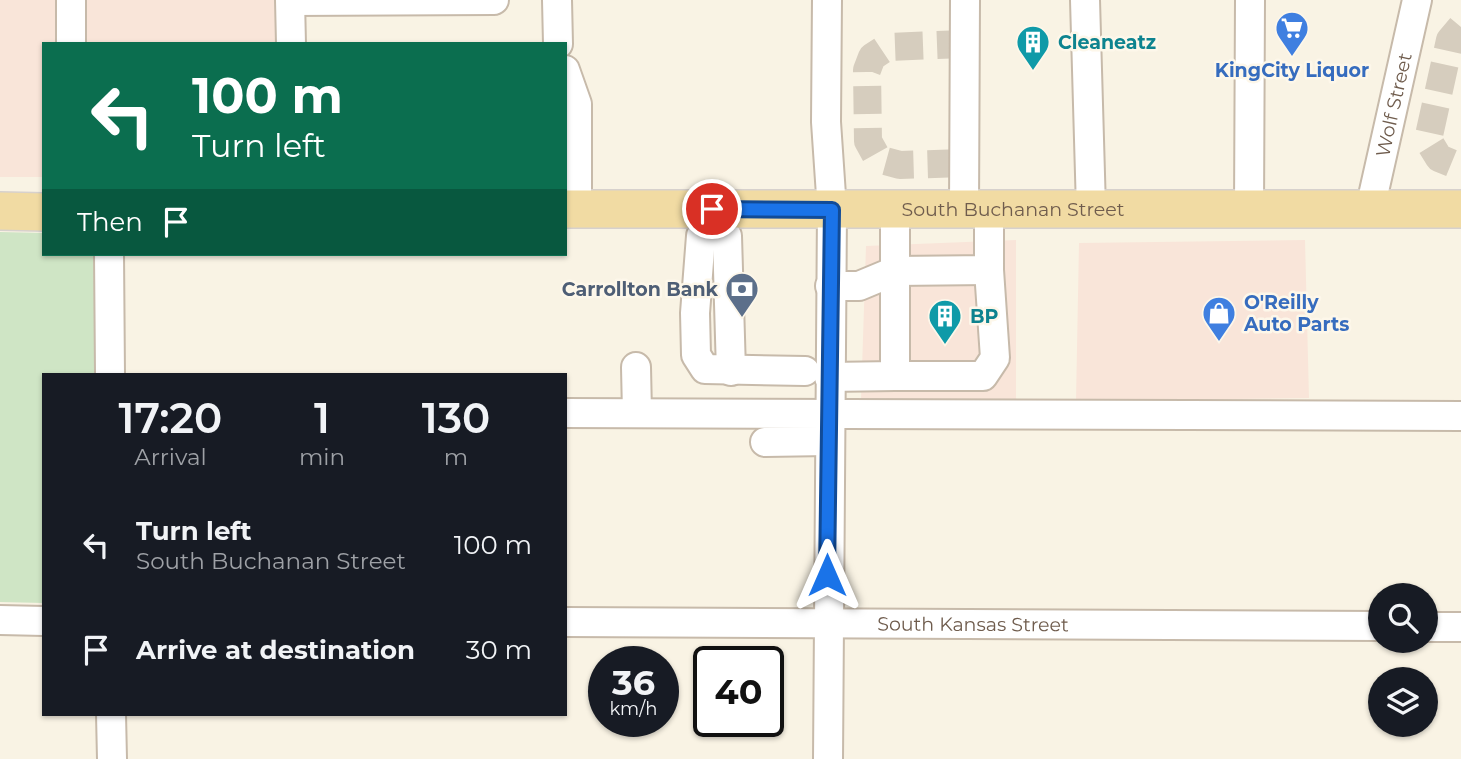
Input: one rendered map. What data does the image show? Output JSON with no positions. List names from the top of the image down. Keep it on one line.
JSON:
{"streets":{"main road":["South Buchanan Street"],"street":["Wolf Street","South Kansas Street"]},"crossings":[["Wolf Street","South Buchanan Street"]],"places":{"supermarket":["KingCity Liquor"],"building":["Cleaneatz","BP"],"bank":["Carrollton Bank"],"shop":["O'Reilly Auto Parts"]},"page":{"turn":["100 m","Turn left"],"then":"Then","eta":["17:20","Arrival","1","min","130","m"],"list":[{"name":"Turn left","note":"South Buchanan Street","value":"100 m"},{"name":"Arrive at destination","value":"30 m"}],"speed":"36 km/h","limit":"40"}}
